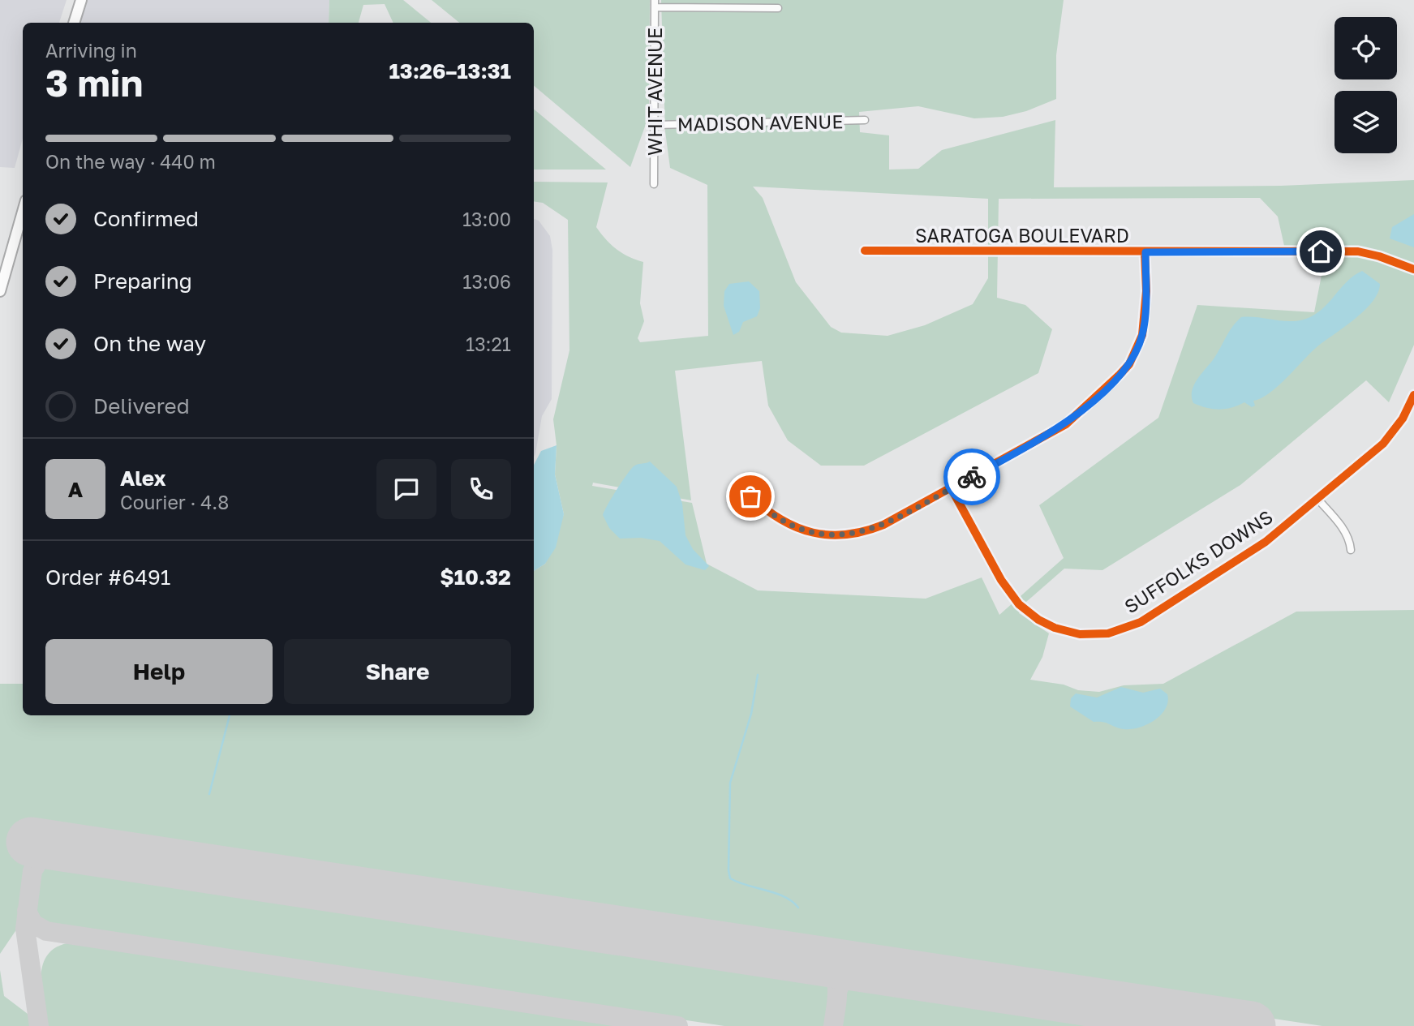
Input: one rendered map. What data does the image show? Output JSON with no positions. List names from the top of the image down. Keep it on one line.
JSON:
{"streets":{"street":["WHIT AVENUE","MADISON AVENUE","SARATOGA BOULEVARD","SUFFOLKS DOWNS"]},"crossings":[["WHIT AVENUE","MADISON AVENUE"]],"page":{"heading":["3 min","Arriving in","13:26–13:31"],"panel":["Alex","Courier · 4.8","Order #6491","$10.32"],"bar":"On the way · 440 m","list":[["Confirmed","13:00"],["Preparing","13:06"],["On the way","13:21"],"Delivered"],"round":"A","buttons":["Help","Share"]}}
